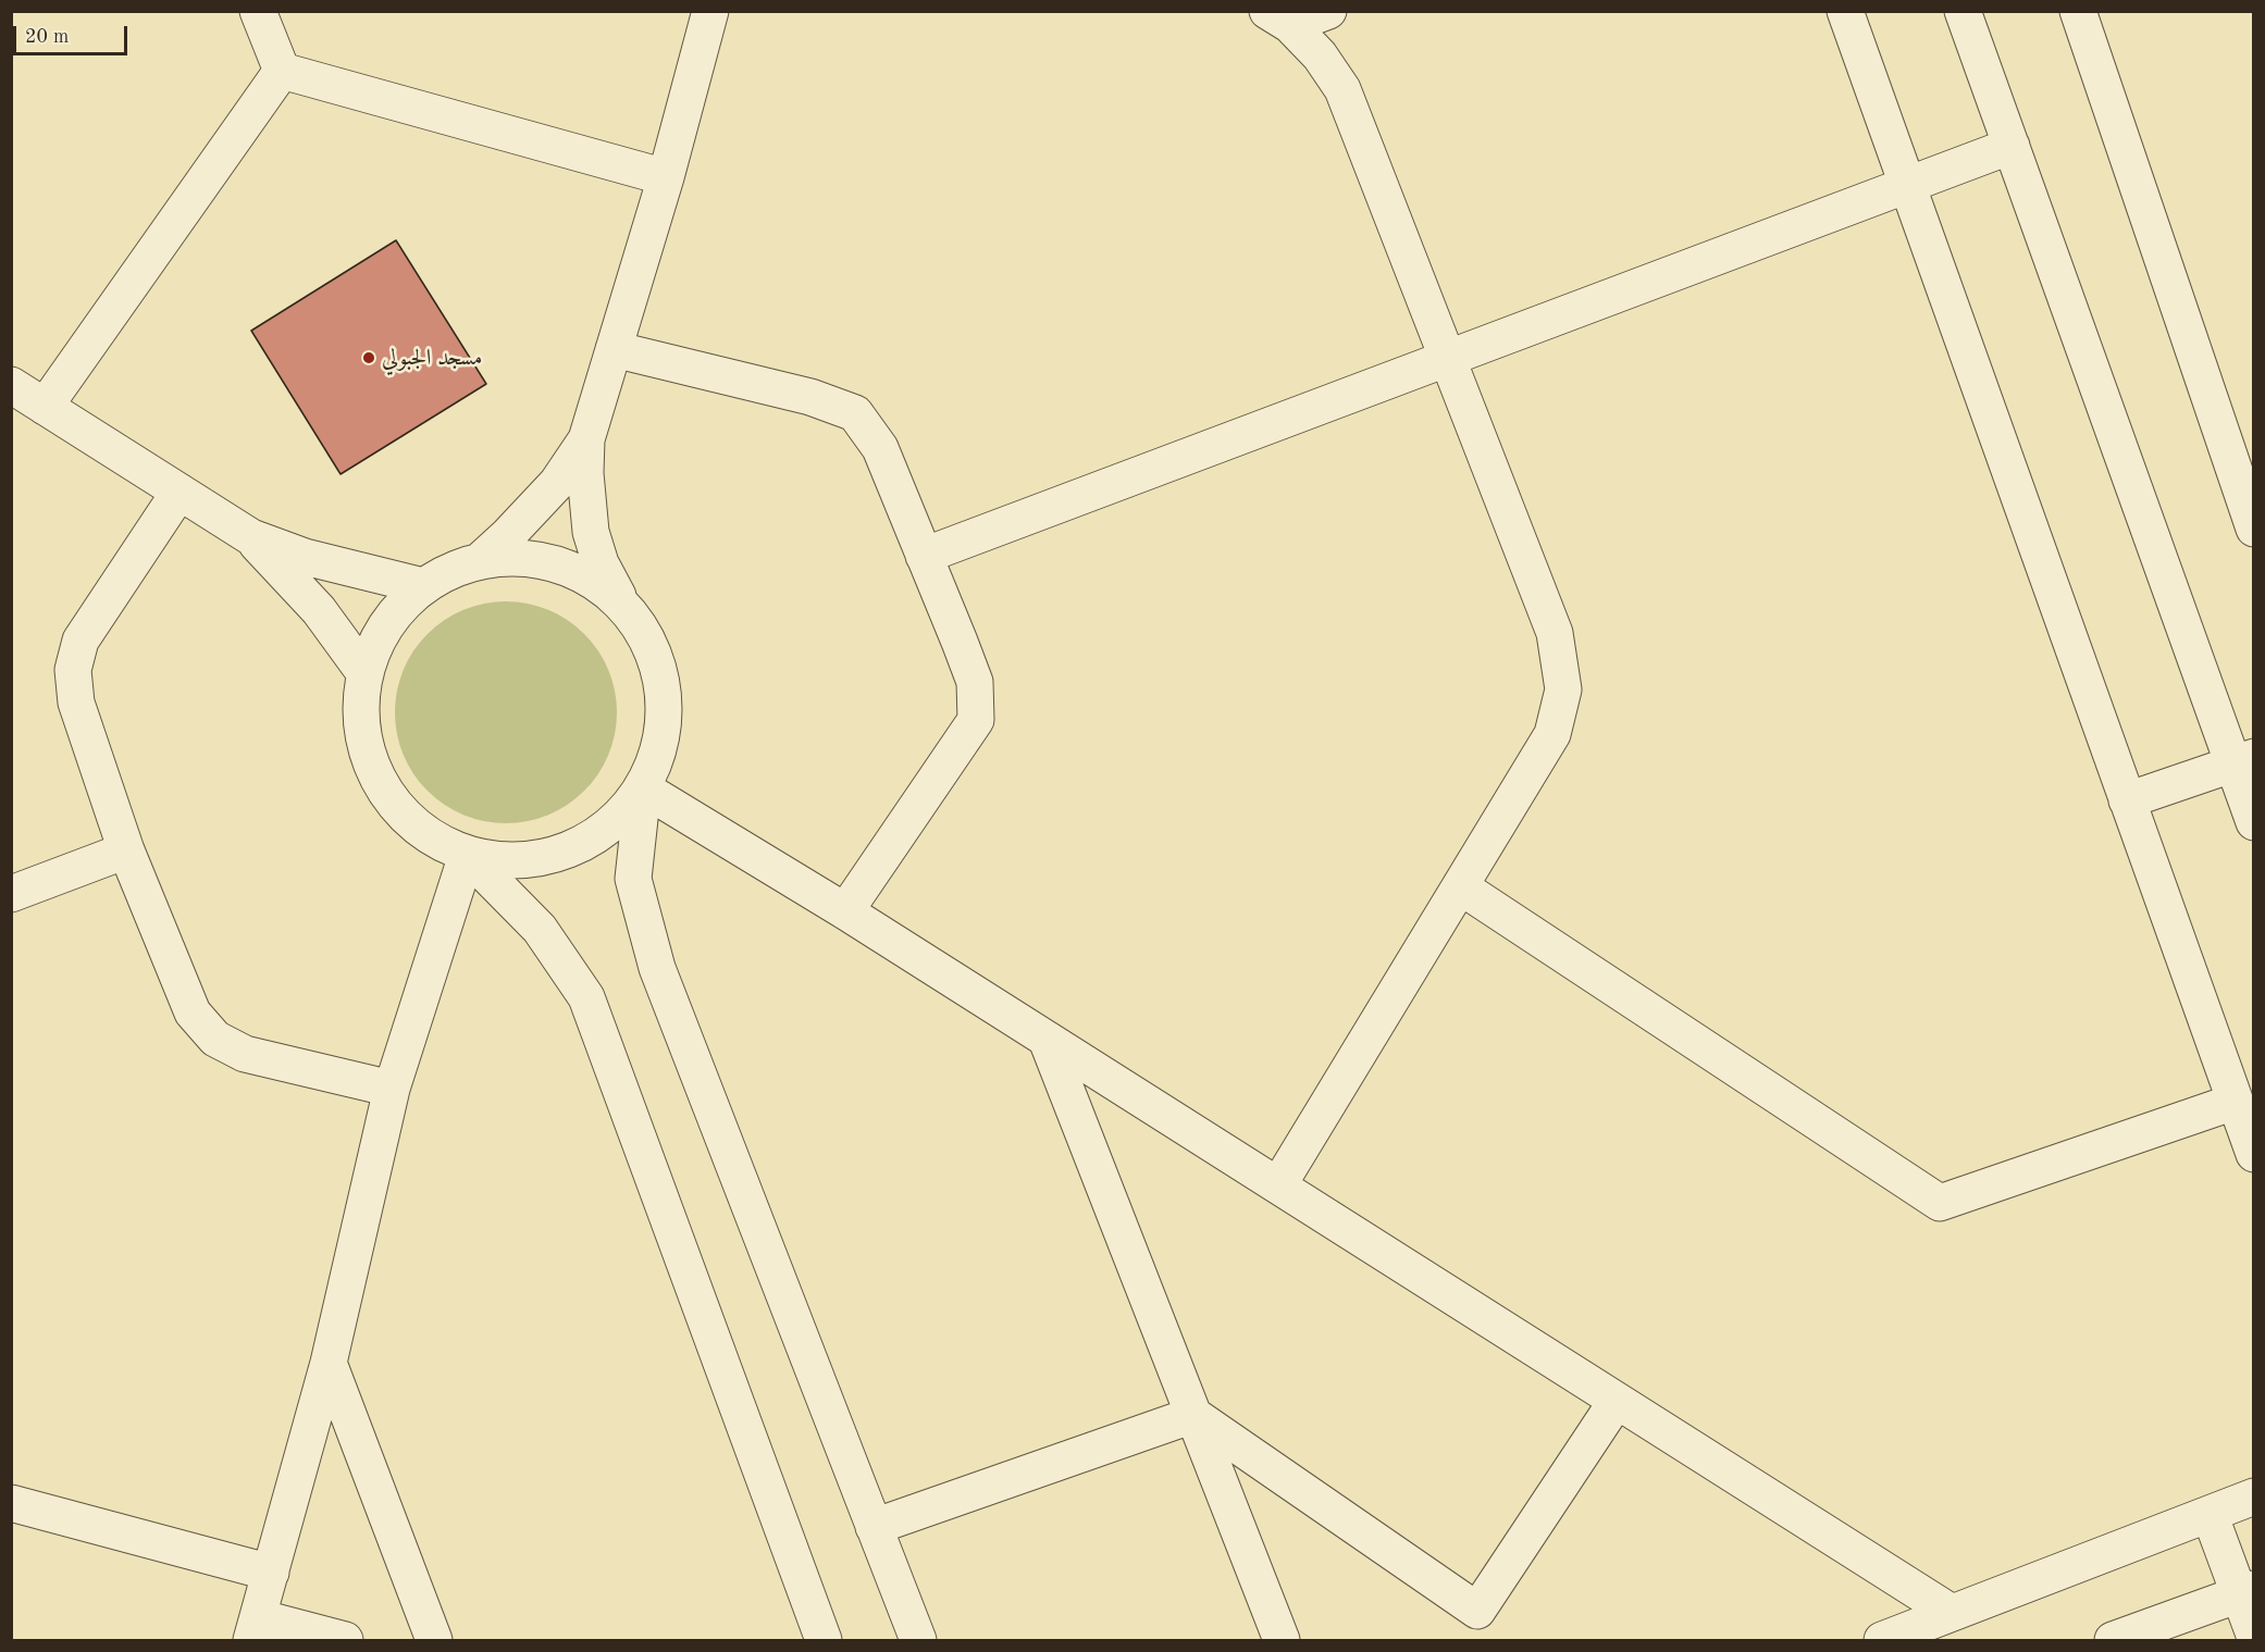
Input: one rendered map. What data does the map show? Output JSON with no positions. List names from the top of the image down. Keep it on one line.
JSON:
{"places":["مسجد الجبولي"],"scale_bar":"20 m"}
